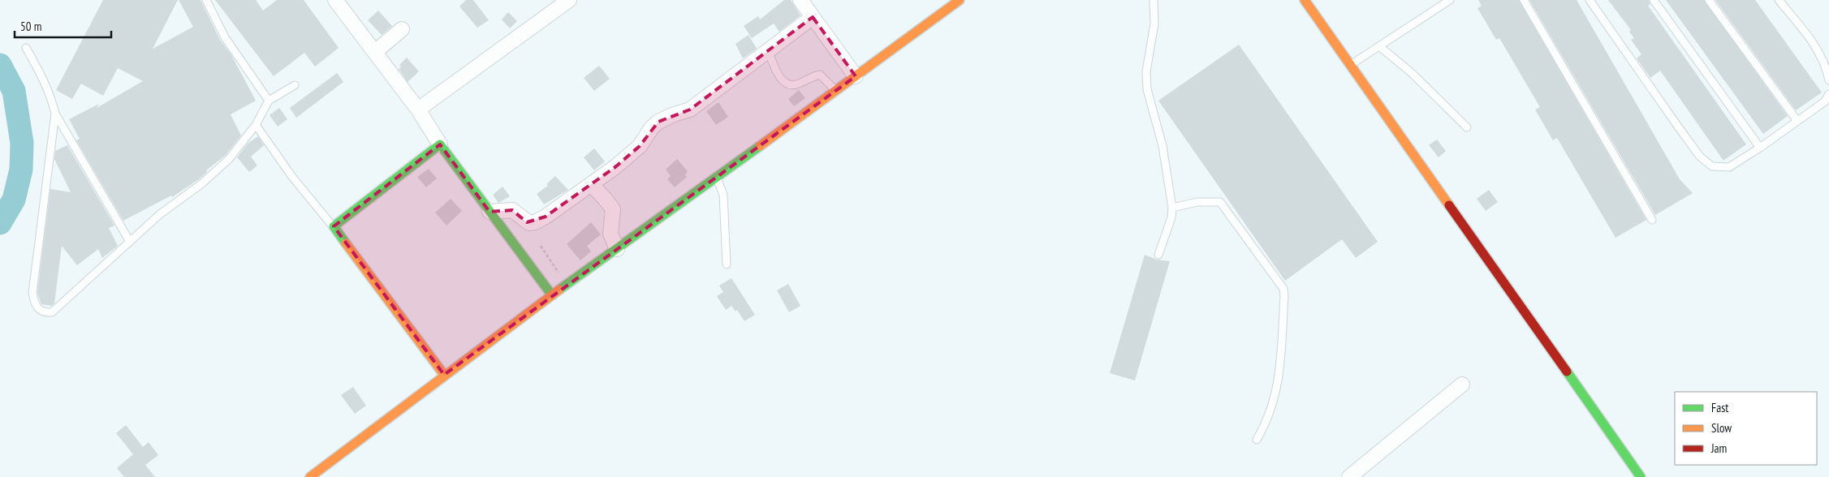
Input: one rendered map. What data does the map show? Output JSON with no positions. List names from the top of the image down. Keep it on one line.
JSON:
{"legend":["Fast","Slow","Jam"],"scale_bar":"50 m"}
